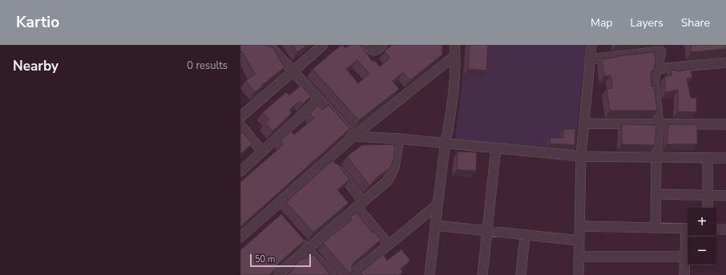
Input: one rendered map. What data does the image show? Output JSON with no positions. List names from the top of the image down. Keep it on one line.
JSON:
{"scale_bar":"50 m","page":{"header":"Kartio","nav":["Map","Layers","Share"],"heading":["Nearby","0 results"],"map_buttons":["+","−"],"scale":"50 m"}}
